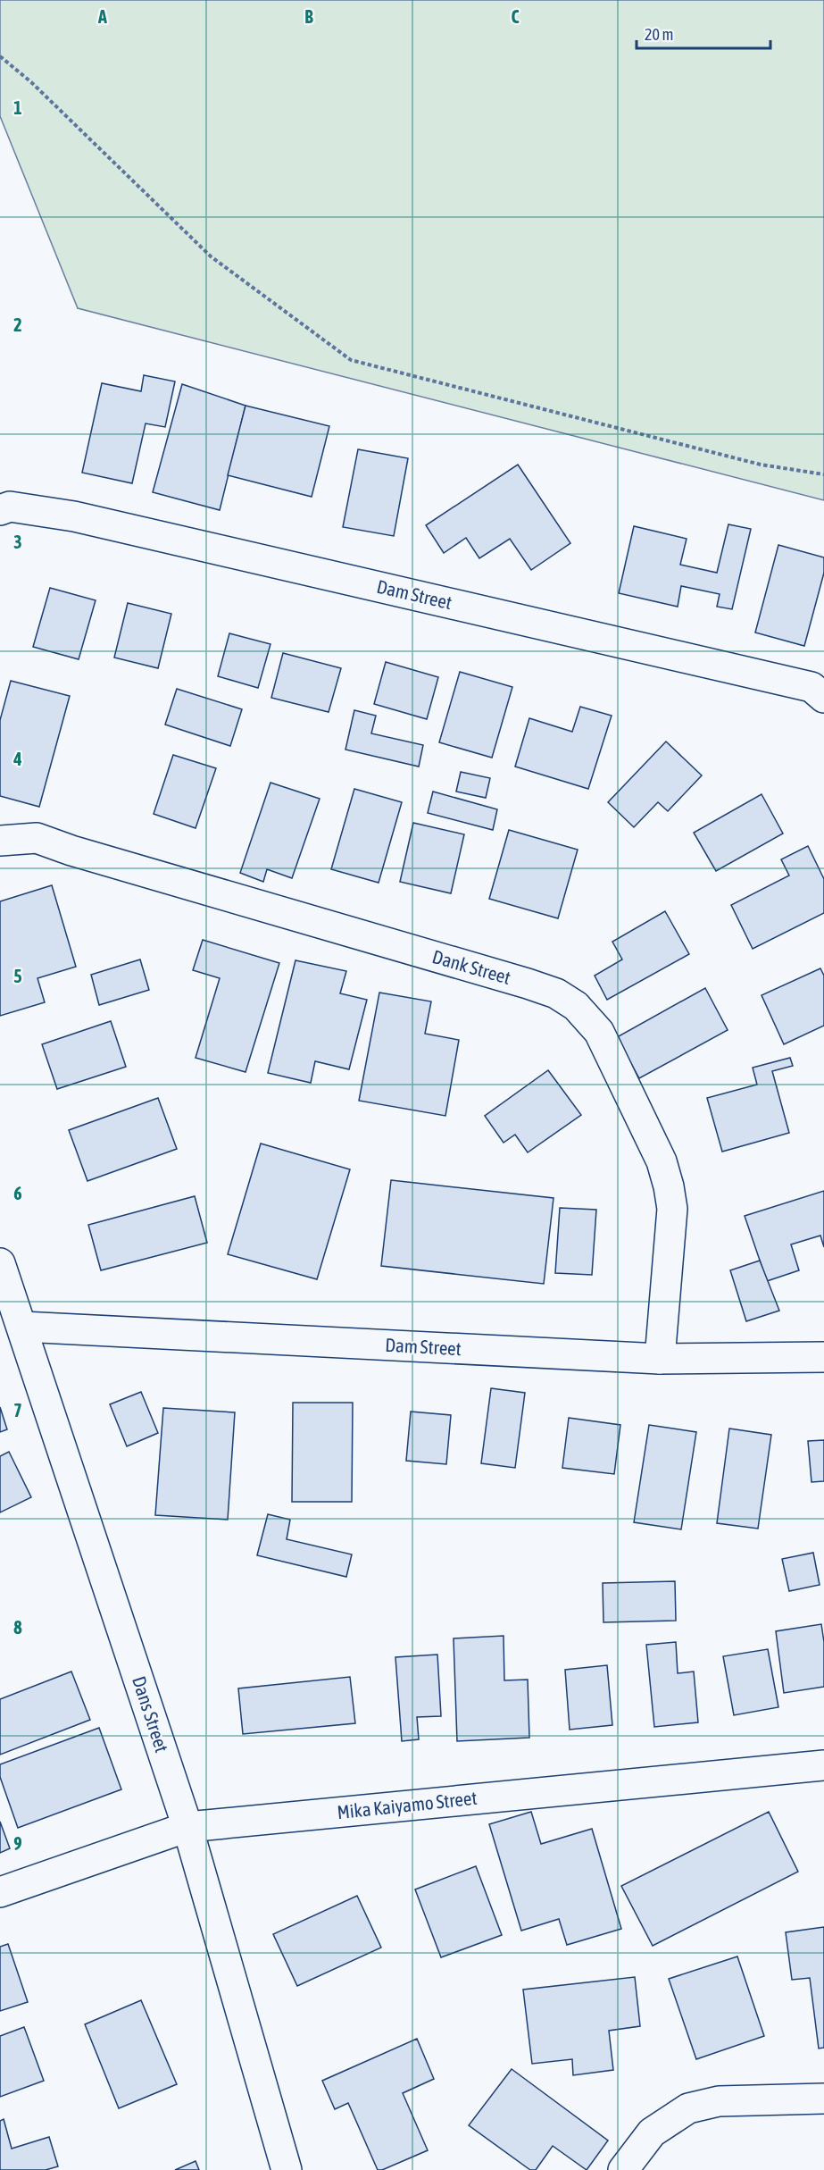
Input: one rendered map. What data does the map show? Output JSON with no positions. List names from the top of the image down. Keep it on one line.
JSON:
{"streets":{"street":["Dam Street","Dank Street","Dans Street","Mika Kaiyamo Street"]},"crossings":[["Dam Street","Dank Street"],["Dam Street","Dans Street"],["Dans Street","Mika Kaiyamo Street"]],"scale_bar":"20 m","grid":{"columns":["A","B","C"],"rows":["1","2","3","4","5","6","7","8","9"]}}
